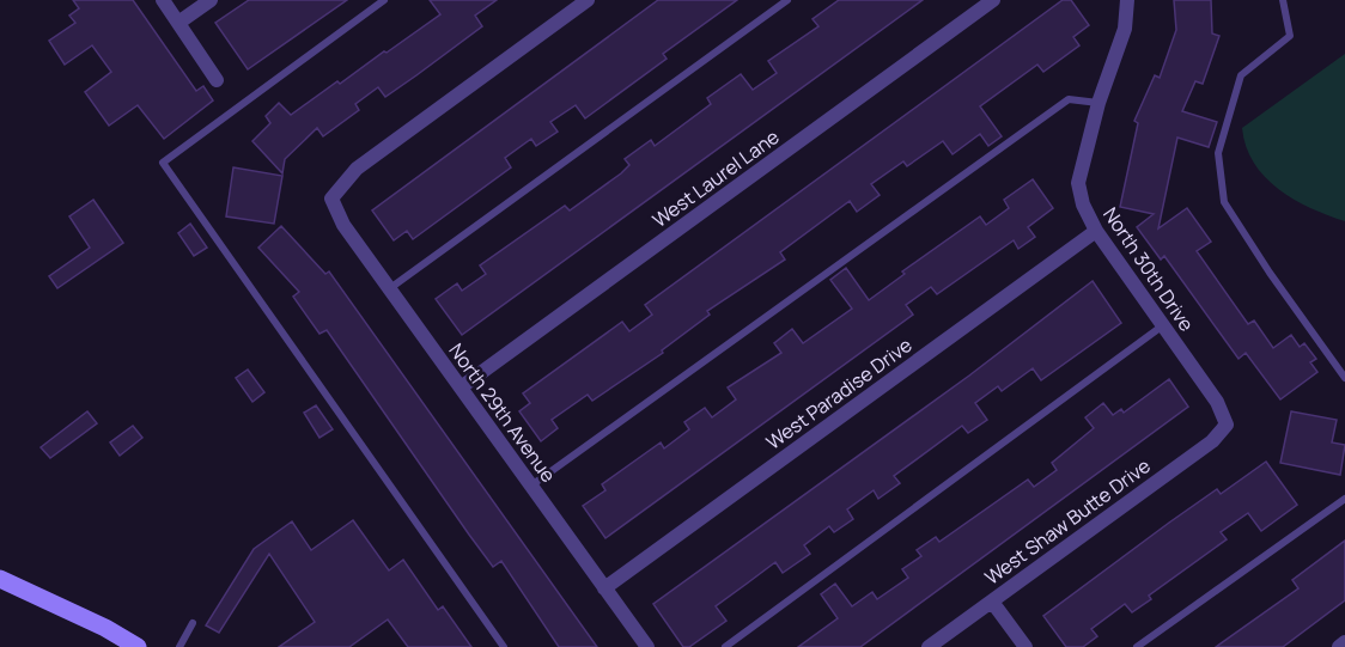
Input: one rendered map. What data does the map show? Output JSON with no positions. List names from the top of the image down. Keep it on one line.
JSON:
{"streets":{"street":["West Laurel Lane","North 30th Drive","West Paradise Drive","North 29th Avenue","West Shaw Butte Drive"]},"crossings":[["West Laurel Lane","North 29th Avenue"],["North 30th Drive","West Paradise Drive"],["North 30th Drive","West Shaw Butte Drive"],["West Paradise Drive","North 29th Avenue"]]}
